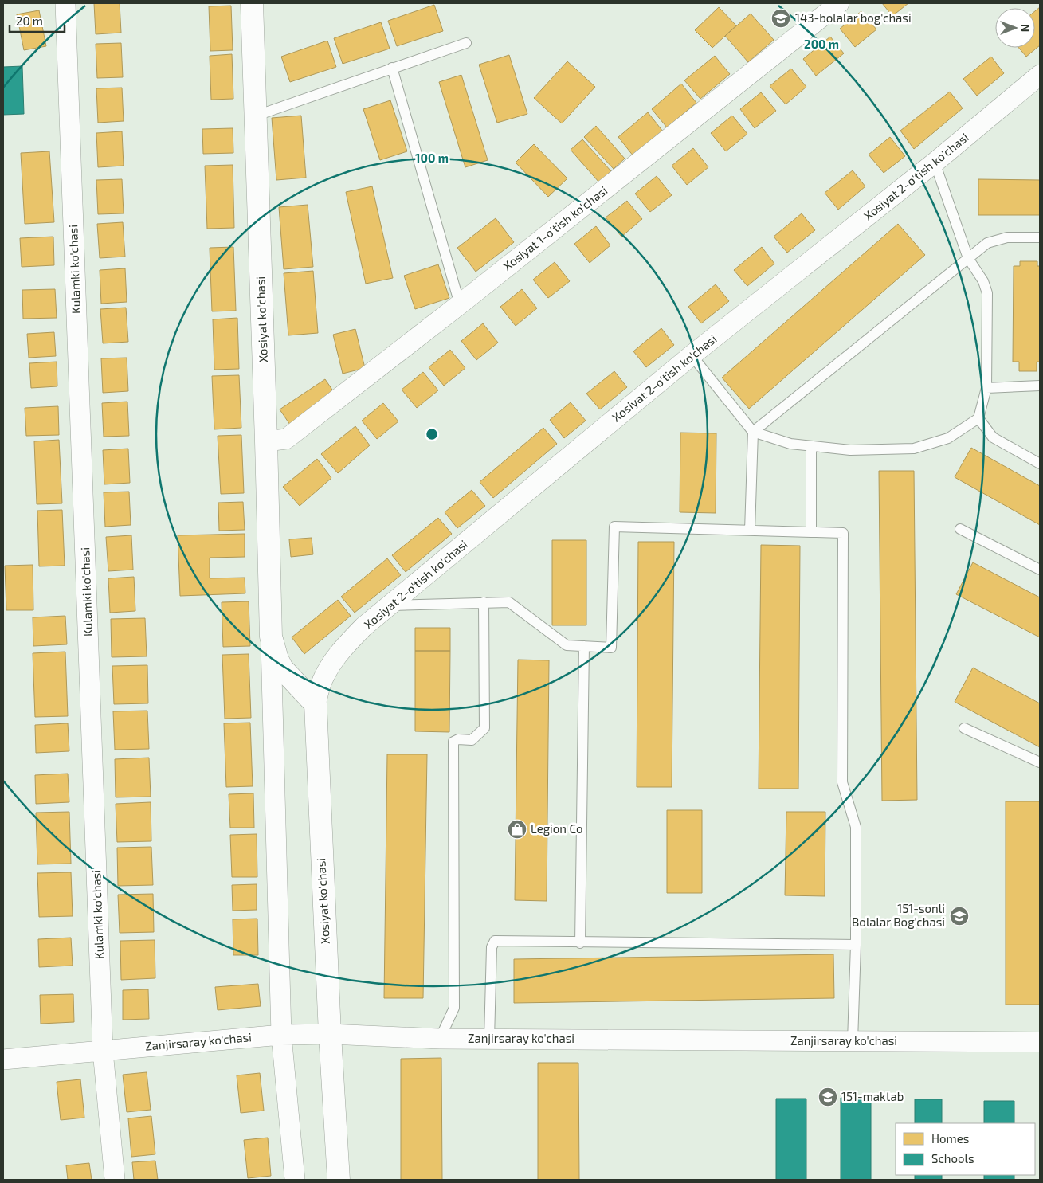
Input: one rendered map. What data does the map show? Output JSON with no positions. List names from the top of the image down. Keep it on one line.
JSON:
{"streets":{"main road":["Xosiyat ko'chasi"],"street":["Xosiyat 2-o'tish ko'chasi","Xosiyat 1-o'tish ko'chasi","Kulamki ko'chasi","Zanjirsaray ko'chasi"]},"crossings":[["Xosiyat 2-o'tish ko'chasi","Xosiyat ko'chasi"],["Xosiyat 1-o'tish ko'chasi","Xosiyat ko'chasi"],["Kulamki ko'chasi","Zanjirsaray ko'chasi"],["Xosiyat ko'chasi","Zanjirsaray ko'chasi"]],"places":{"school or university":["143-bolalar bog'chasi","151-sonli Bolalar Bog'chasi","151-maktab"],"shop":["Legion Co"]},"legend":["Homes","Schools"],"scale_bar":"20 m","north":"right","rings":["200 m","100 m"]}
